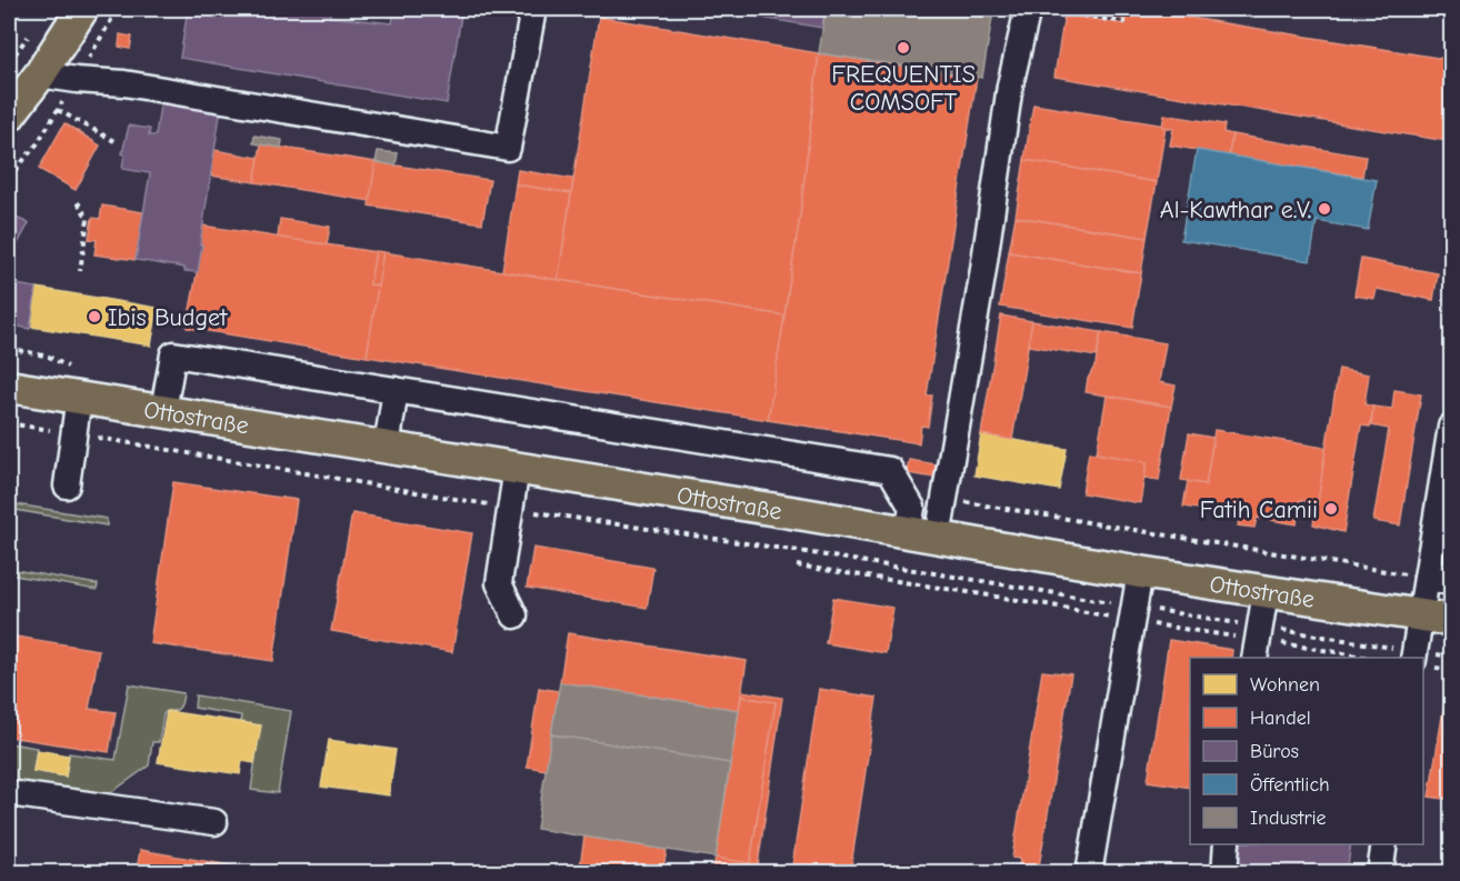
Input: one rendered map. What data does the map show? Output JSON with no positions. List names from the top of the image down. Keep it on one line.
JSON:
{"streets":{"main road":["Ottostraße"]},"places":["FREQUENTIS COMSOFT","Al-Kawthar e.V.","Ibis Budget","Fatih Camii"],"legend":["Wohnen","Handel","Büros","Öffentlich","Industrie"]}
